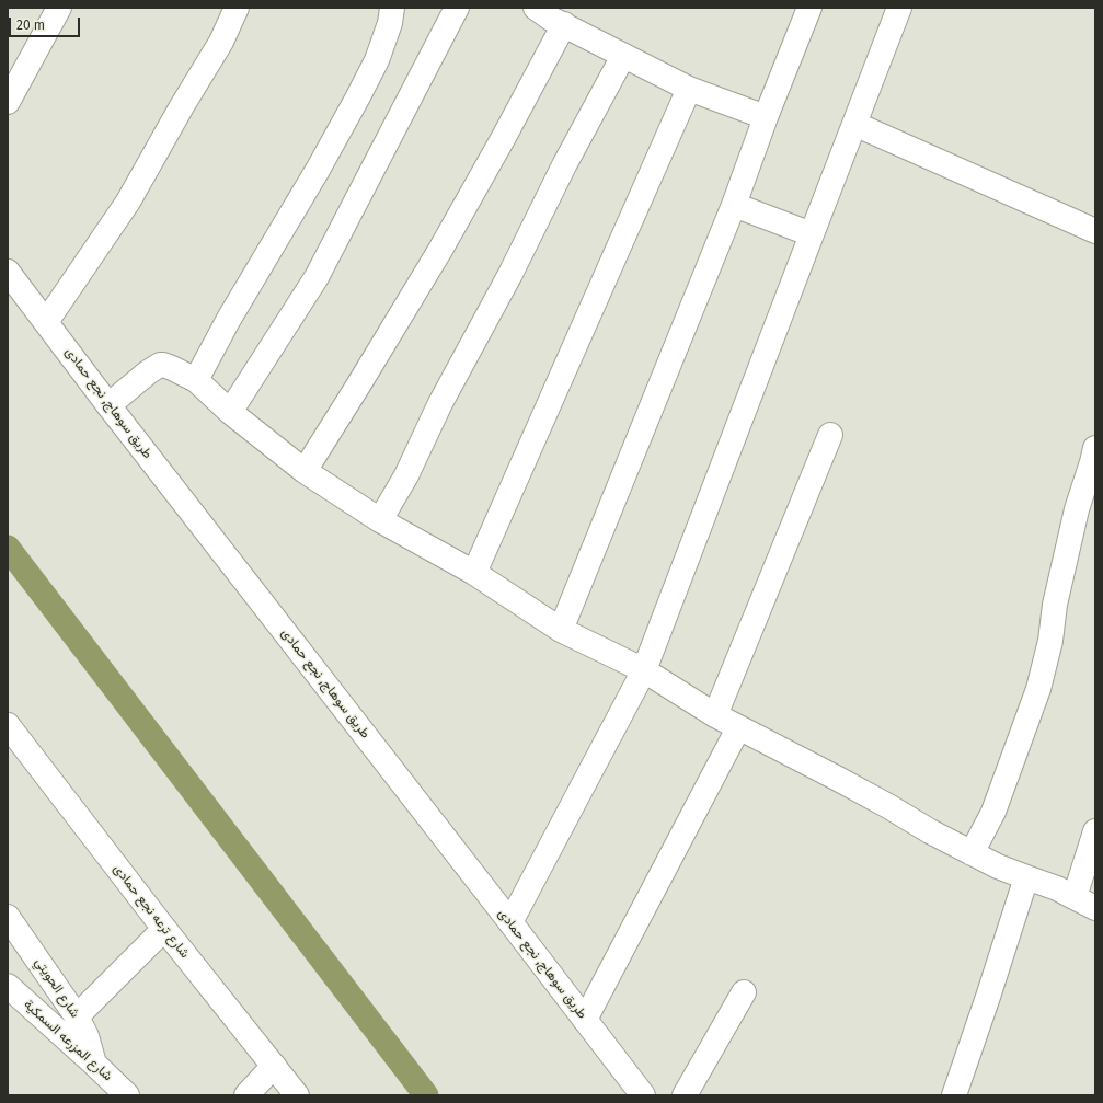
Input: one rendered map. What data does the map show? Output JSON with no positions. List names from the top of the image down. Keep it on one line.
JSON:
{"streets":{"street":["طريق سوهاج, نجع حمادى","شارع ترعه نجع حمادى","شارع الحويتي","شارع المزرعه السمكية"]},"crossings":[["شارع الحويتي","شارع المزرعه السمكية"]],"scale_bar":"20 m"}
